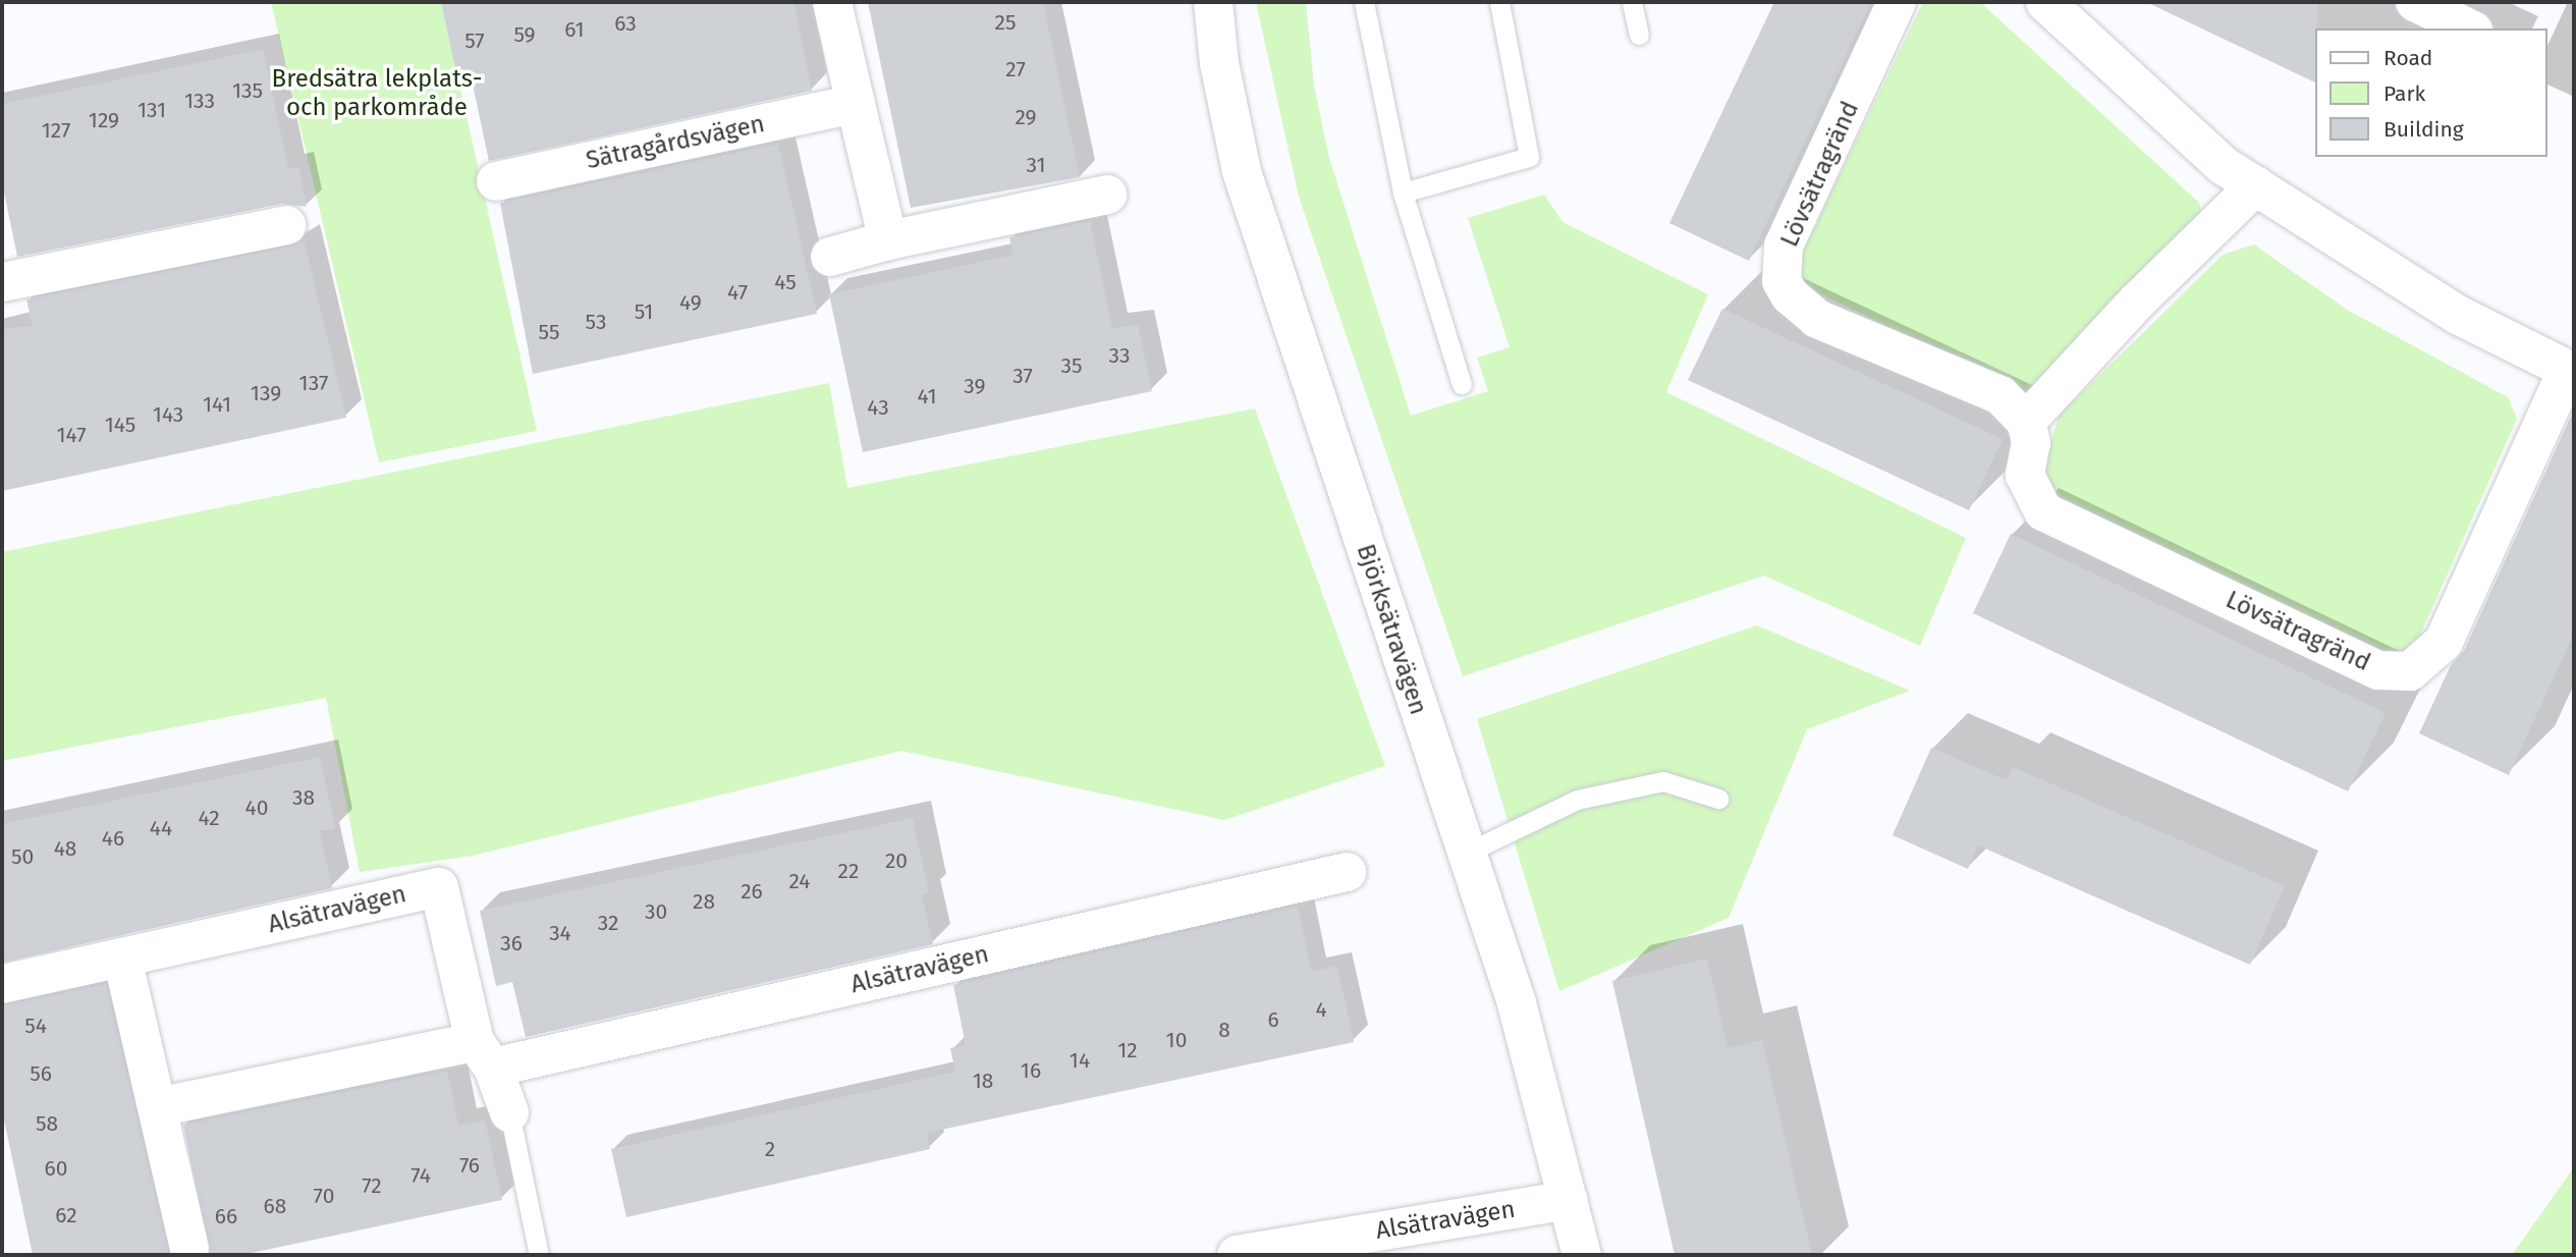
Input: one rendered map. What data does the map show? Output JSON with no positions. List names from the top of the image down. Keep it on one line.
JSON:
{"streets":{"street":["Sätragårdsvägen","Lövsätragränd","Björksätravägen","Alsätravägen"]},"crossings":[["Björksätravägen","Alsätravägen"]],"parks":["Bredsätra lekplats- och parkområde"],"house_numbers":["25","63","61","59","57","27","135","133","131","29","129","127","31","45","47","49","51","53","55","33","35","37","137","39","139","41","141","43","143","145","147","38","40","42","44","46","48","50","20","22","24","26","28","30","32","34","36","4","6","54","8","10","12","14","16","56","18","58","2","76","60","74","72","70","68","62","66"],"legend":["Road","Park","Building"]}
